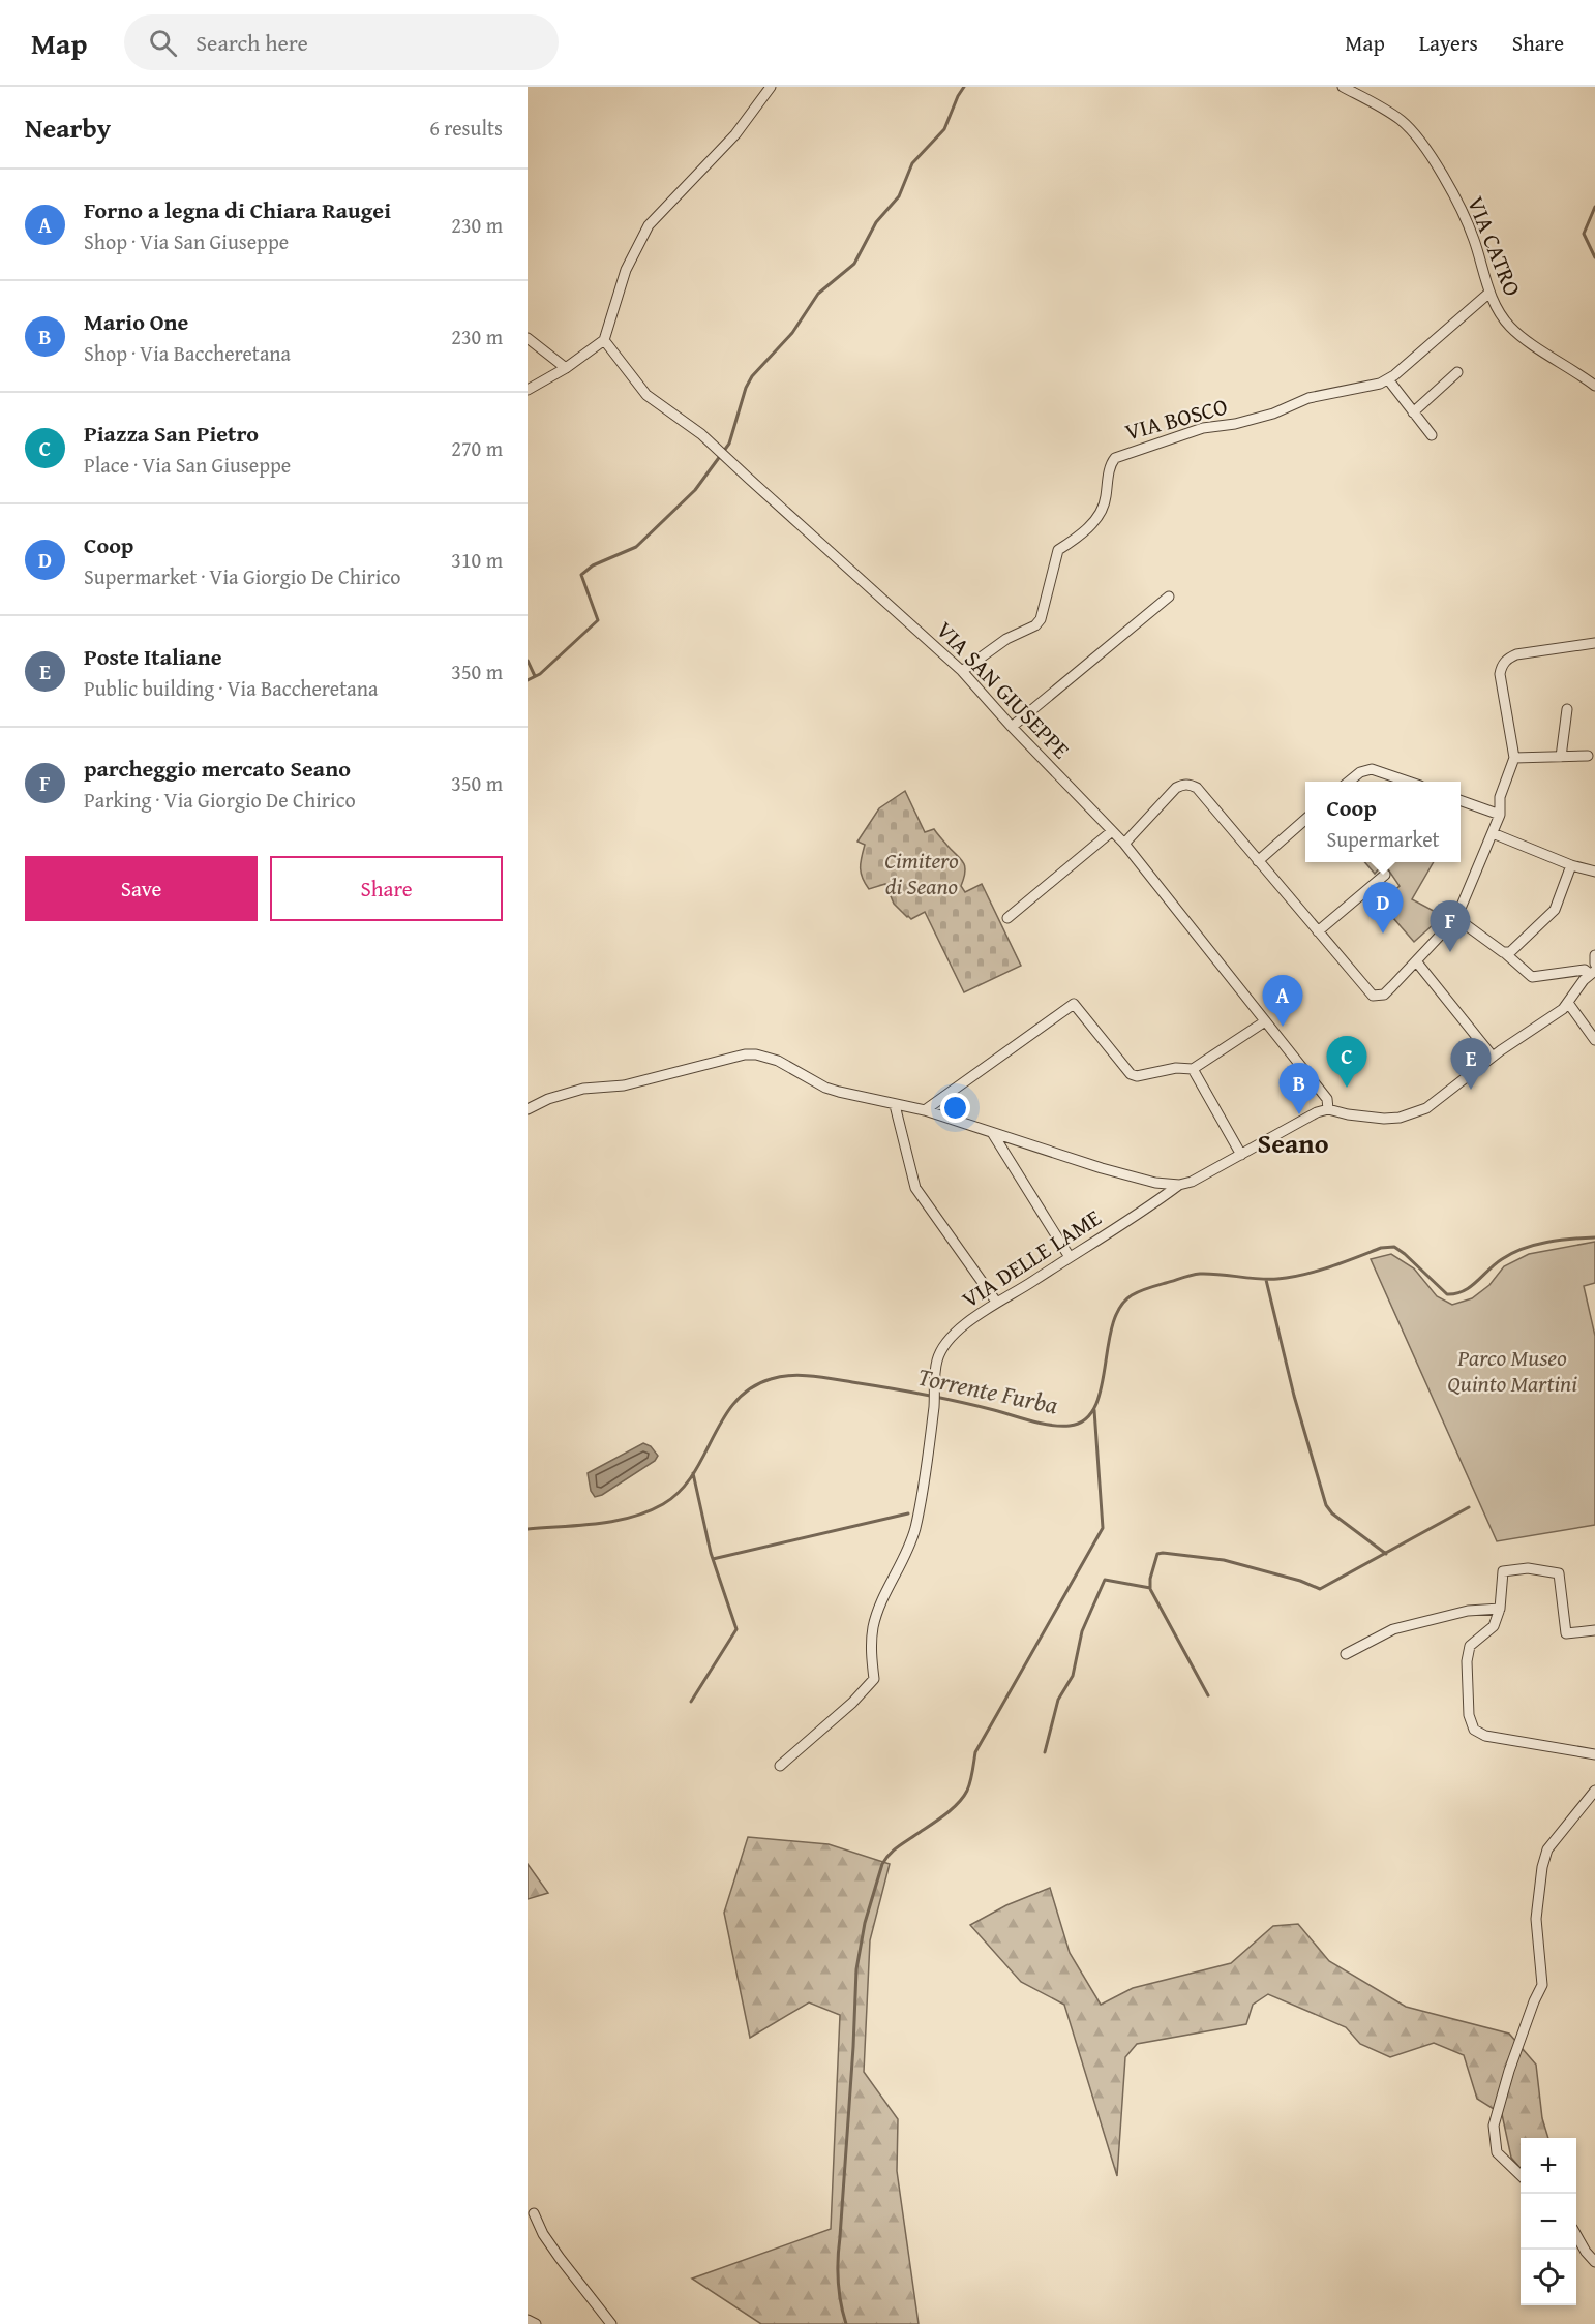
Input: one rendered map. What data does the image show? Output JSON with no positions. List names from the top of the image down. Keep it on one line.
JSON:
{"streets":{"street":["VIA CATRO","VIA BOSCO","VIA SAN GIUSEPPE","VIA DELLE LAME"]},"crossings":[["VIA CATRO","VIA BOSCO"],["VIA BOSCO","VIA SAN GIUSEPPE"],["VIA SAN GIUSEPPE","VIA DELLE LAME"]],"districts":["Seano"],"water":["Torrente Furba"],"parks":["Cimitero di Seano","Parco Museo Quinto Martini"],"page":{"header":"Map","search":"Search here","nav":["Map","Layers","Share"],"heading":["Nearby","6 results"],"list":[{"mark":"A","name":"Forno a legna di Chiara Raugei","note":"Shop · Via San Giuseppe","value":"230 m"},{"mark":"B","name":"Mario One","note":"Shop · Via Baccheretana","value":"230 m"},{"mark":"C","name":"Piazza San Pietro","note":"Place · Via San Giuseppe","value":"270 m"},{"mark":"D","name":"Coop","note":"Supermarket · Via Giorgio De Chirico","value":"310 m"},{"mark":"E","name":"Poste Italiane","note":"Public building · Via Baccheretana","value":"350 m"},{"mark":"F","name":"parcheggio mercato Seano","note":"Parking · Via Giorgio De Chirico","value":"350 m"}],"popup":["Coop","Supermarket"],"buttons":["Save","Share"],"pins":["D","F","A","C","E","B"],"map_buttons":["+","−"]}}
